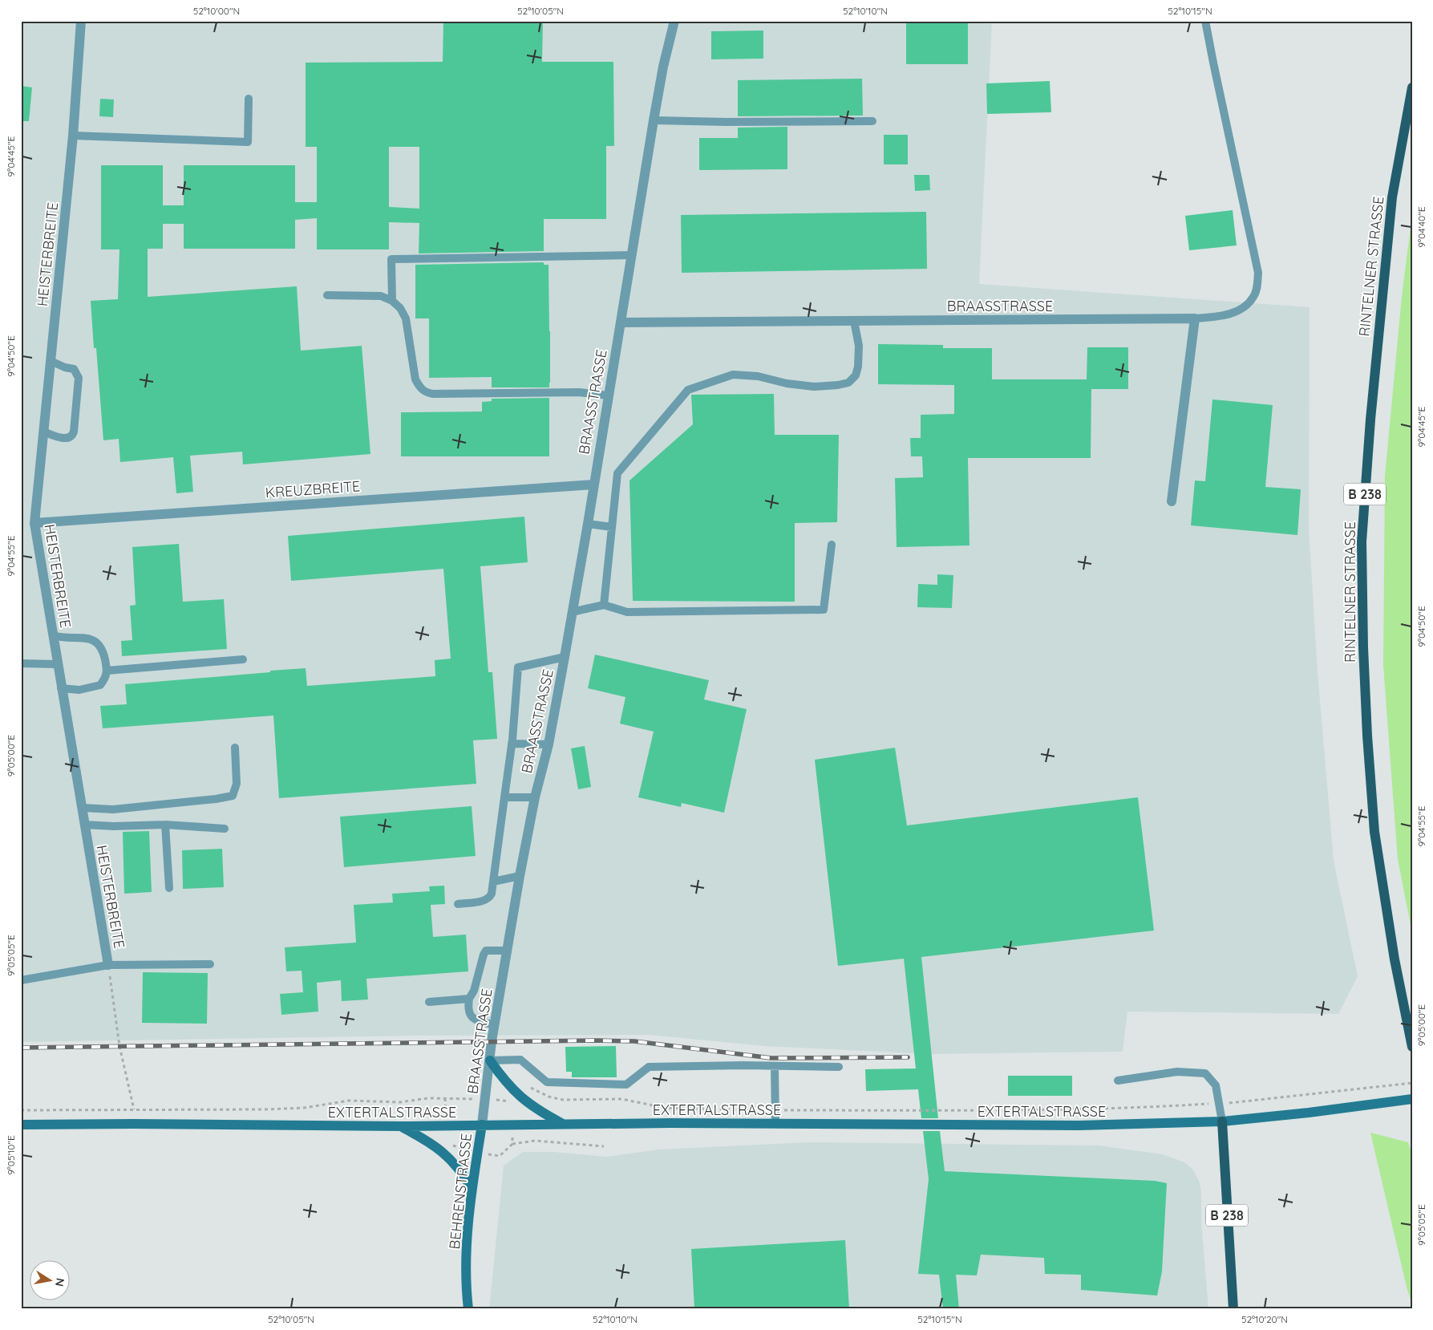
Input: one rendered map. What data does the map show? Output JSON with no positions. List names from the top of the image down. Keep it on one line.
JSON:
{"streets":{"main road":["RINTELNER STRASSE","B 238","EXTERTALSTRASSE","BEHRENSTRASSE"],"street":["HEISTERBREITE","BRAASSTRASSE","KREUZBREITE"]},"crossings":[["HEISTERBREITE","KREUZBREITE"],["BRAASSTRASSE","KREUZBREITE"],["BRAASSTRASSE","EXTERTALSTRASSE"],["BRAASSTRASSE","BEHRENSTRASSE"],["B 238","EXTERTALSTRASSE"],["EXTERTALSTRASSE","BEHRENSTRASSE"]],"north":"right","coordinates":["52°10'00\"N","52°10'05\"N","52°10'10\"N","52°10'15\"N","9°04'45\"E","9°04'40\"E","9°04'50\"E","9°04'55\"E","9°05'00\"E","9°05'05\"E","9°05'10\"E","52°10'20\"N"]}
